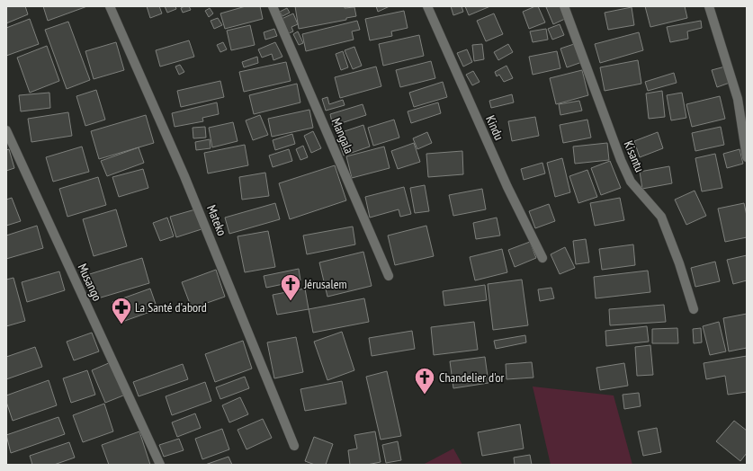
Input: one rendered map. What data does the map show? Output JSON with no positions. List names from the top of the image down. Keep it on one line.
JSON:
{"streets":{"street":["Kindu","Mangala","Kisantu","Mateko","Musango"]},"places":{"church":["Jérusalem","Chandelier d'or"],"pharmacy":["La Santé d'abord"]}}
